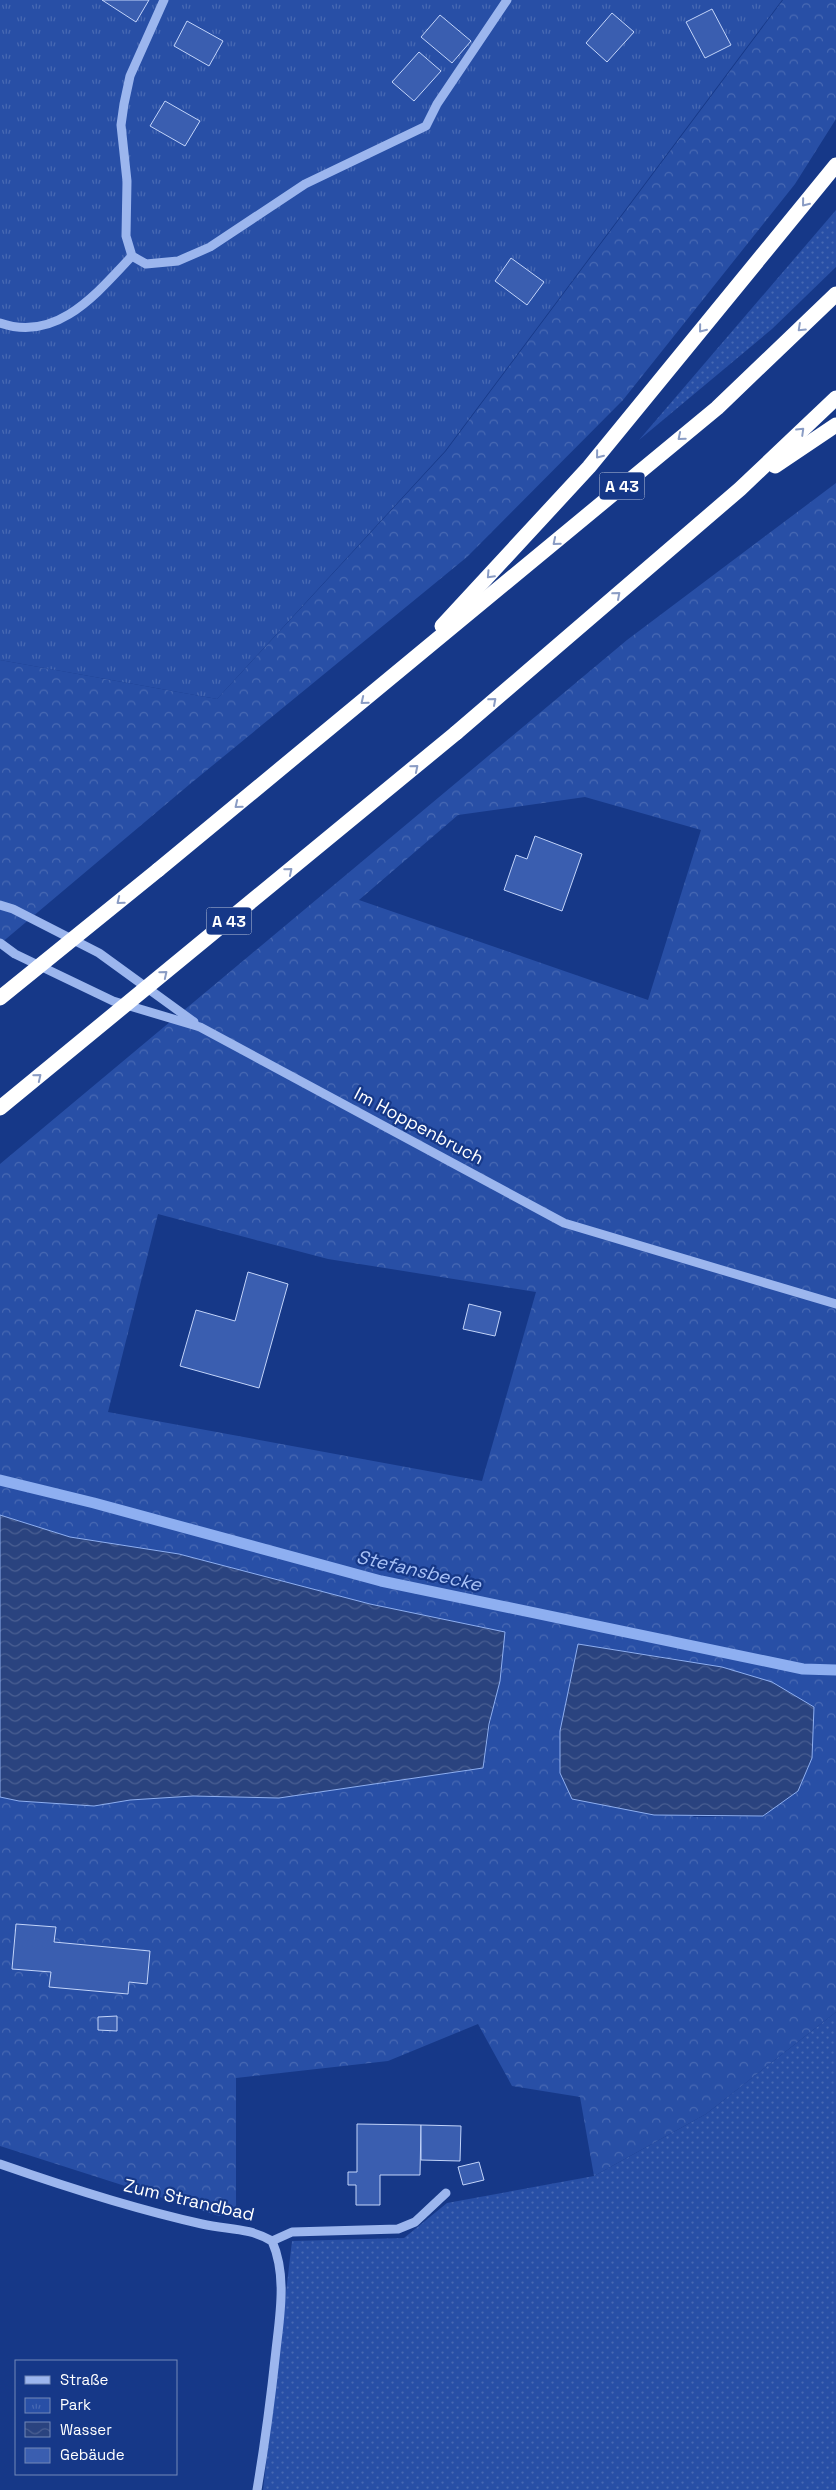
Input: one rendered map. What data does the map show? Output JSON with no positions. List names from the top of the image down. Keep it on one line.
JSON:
{"streets":{"highway":["A 43"],"street":["Im Hoppenbruch","Zum Strandbad"]},"water":["Stefansbecke"],"legend":["Straße","Park","Wasser","Gebäude"]}
